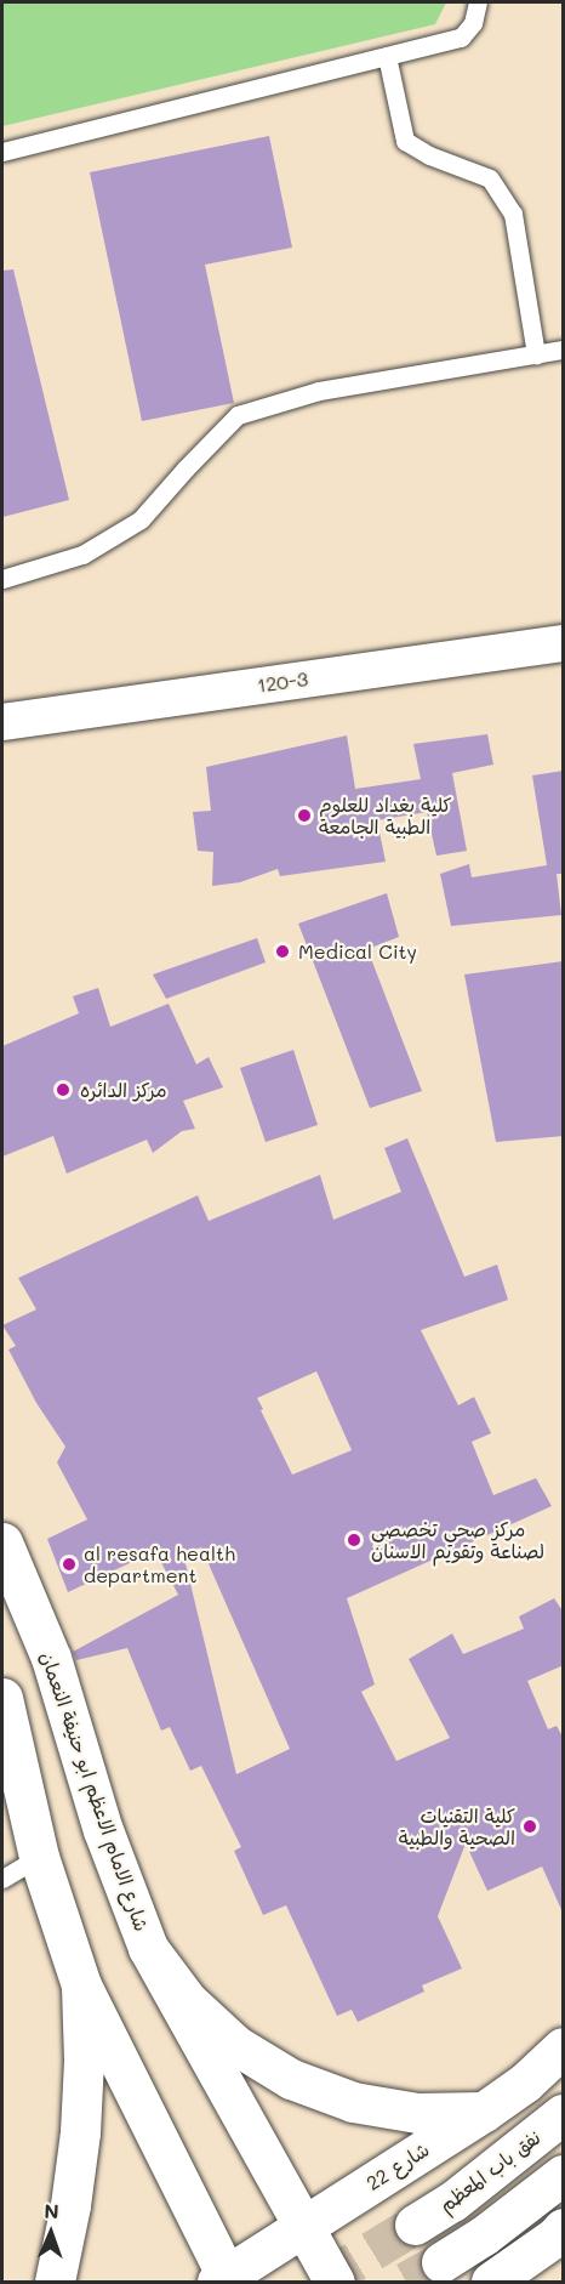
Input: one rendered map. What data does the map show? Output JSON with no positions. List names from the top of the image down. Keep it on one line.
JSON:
{"streets":{"main road":["شارع الامام الاعظم ابو حنيفة النعمان","شارع 22","نفق باب المعظم"],"street":["120-3"]},"crossings":[["شارع الامام الاعظم ابو حنيفة النعمان","شارع 22"]],"places":["كلية بغداد للعلوم الطبية الجامعة","Medical City","مركز الدائره","مركز صحي تخصصي لصناعة وتقويم الاسنان","al resafa health department","كلية التقنيات الصحية والطبية"],"north":"top"}
